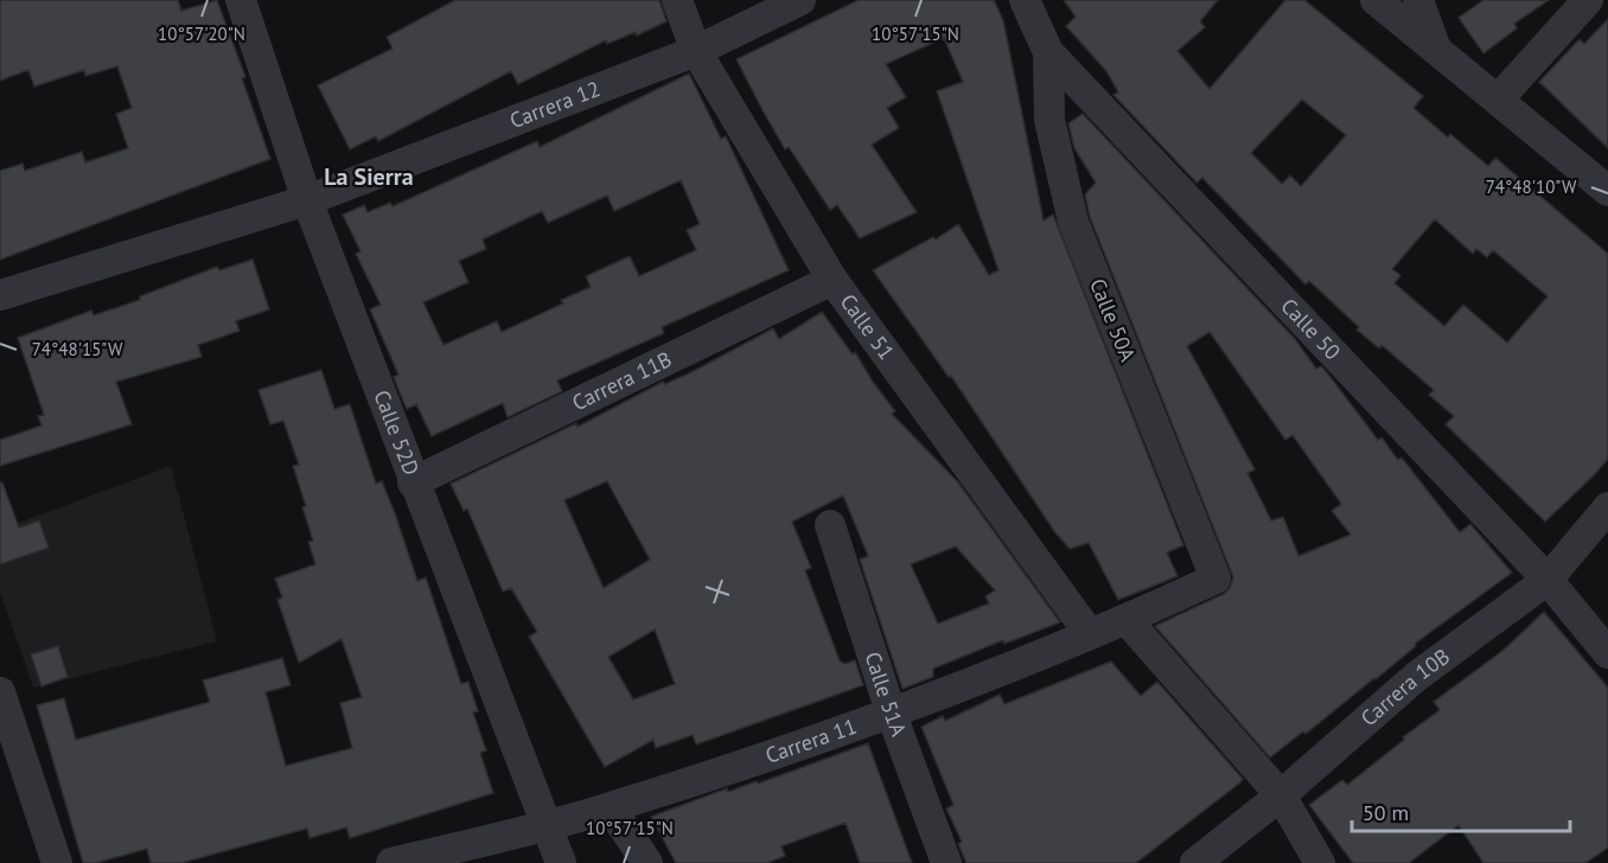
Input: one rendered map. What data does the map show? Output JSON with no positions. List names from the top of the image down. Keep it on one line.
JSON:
{"streets":{"street":["Carrera 12","Calle 50A","Calle 51","Calle 50","Carrera 11B","Calle 52D","Carrera 10B","Calle 51A","Carrera 11"]},"crossings":[["Carrera 12","Calle 51"],["Carrera 12","Calle 52D"],["Calle 50A","Calle 50"],["Calle 50A","Carrera 11"],["Calle 51","Carrera 11B"],["Calle 51","Carrera 11"],["Calle 50","Carrera 10B"],["Carrera 11B","Calle 52D"],["Calle 52D","Carrera 11"],["Calle 51A","Carrera 11"]],"districts":["La Sierra"],"scale_bar":"50 m","coordinates":["10°57'20\"N","10°57'15\"N","74°48'10\"W","74°48'15\"W"]}
